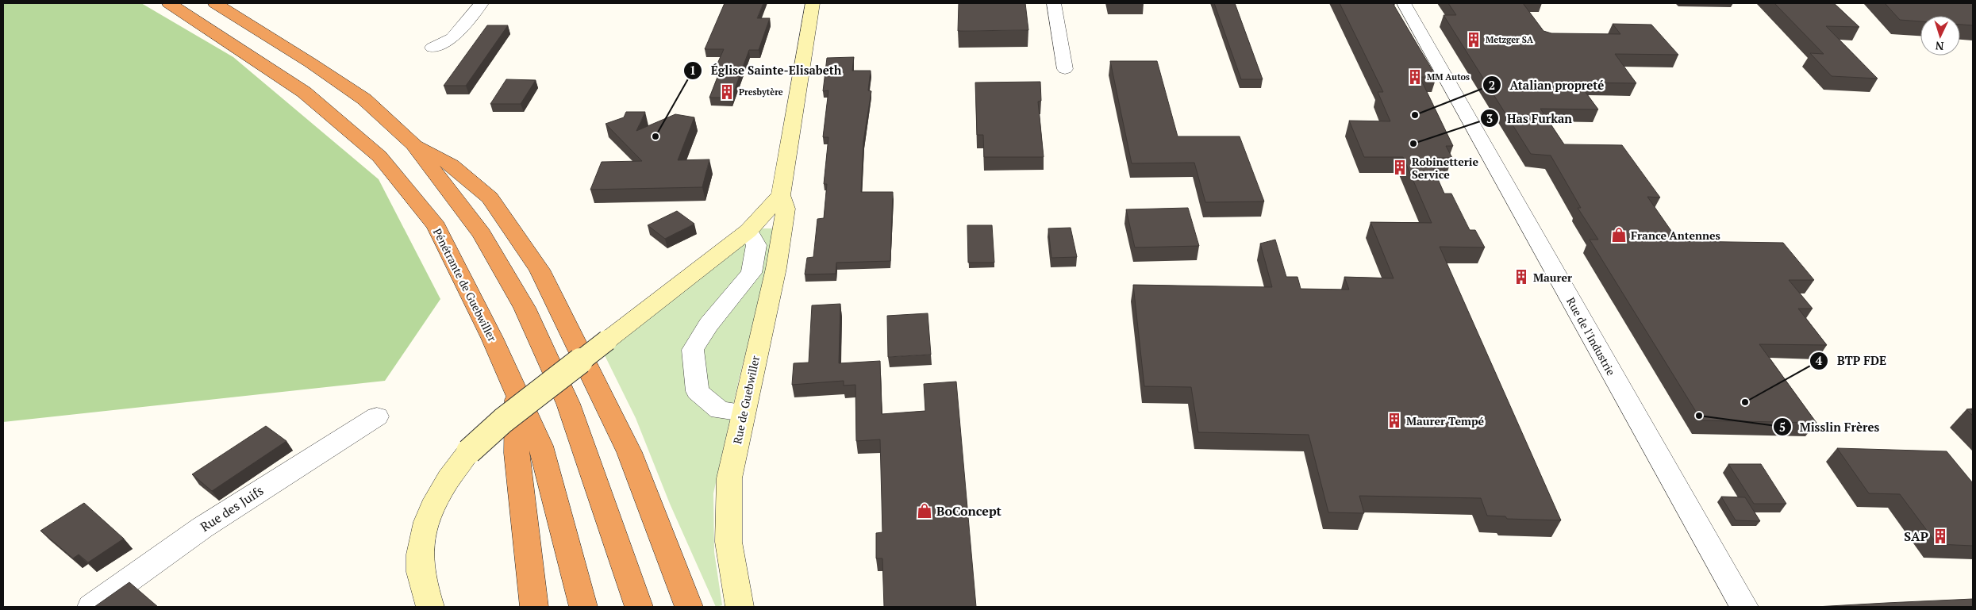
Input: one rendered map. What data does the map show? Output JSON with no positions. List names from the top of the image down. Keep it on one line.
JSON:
{"streets":{"highway":["Pénétrante de Guebwiller"],"main road":["Rue de Guebwiller"],"street":["Rue de l'Industrie","Rue des Juifs"]},"places":{"building":["Metzger SA","MM Autos","Presbytère","Robinetterie Service","Maurer","Maurer Tempé","SAP"],"other":["Atalian propreté","Église Sainte-Elisabeth","Has Furkan","BTP FDE","Misslin Frères"],"shop":["France Antennes","BoConcept"]},"north":"bottom"}
